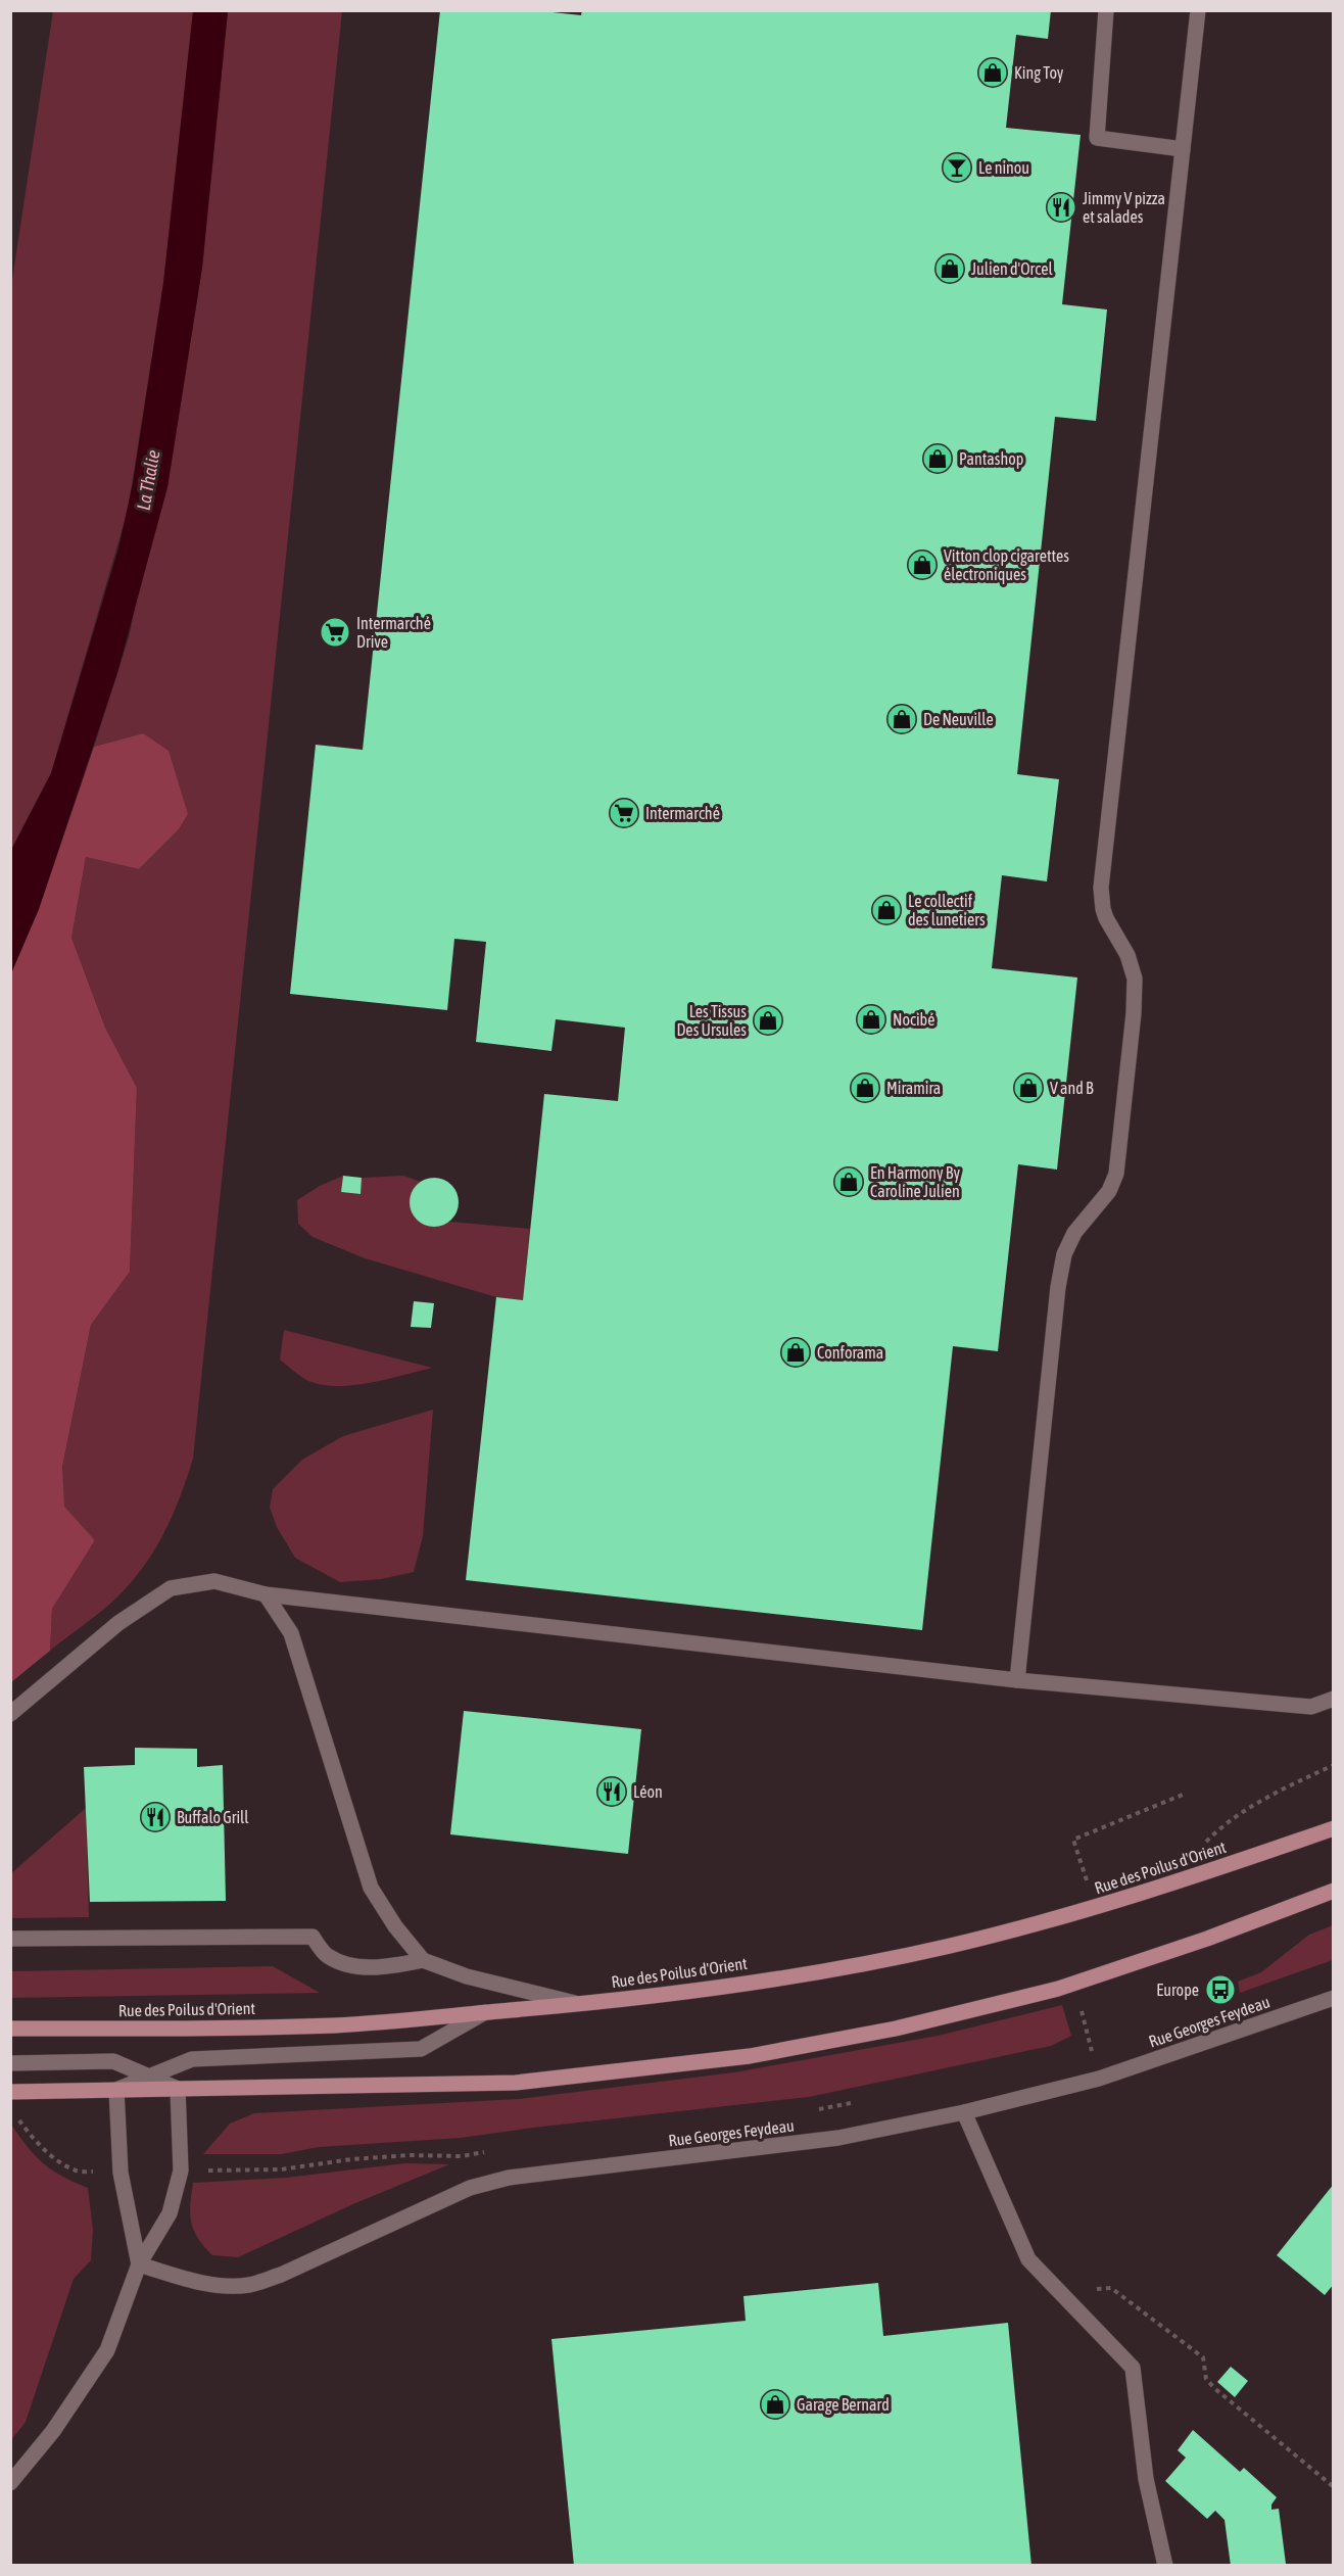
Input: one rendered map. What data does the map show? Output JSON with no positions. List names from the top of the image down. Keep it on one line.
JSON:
{"streets":{"main road":["Rue des Poilus d'Orient"],"street":["Rue Georges Feydeau"]},"water":["La Thalie"],"places":{"shop":["King Toy","Julien d'Orcel","Pantashop","Vitton clop cigarettes électroniques","De Neuville","Le collectif des lunetiers","Nocibé","Les Tissus Des Ursules","Miramira","V and B","En Harmony By Caroline Julien","Conforama","Garage Bernard"],"bar":["Le ninou"],"restaurant":["Jimmy V pizza et salades","Léon","Buffalo Grill"],"supermarket":["Intermarché Drive","Intermarché"],"bus stop":["Europe"]}}
